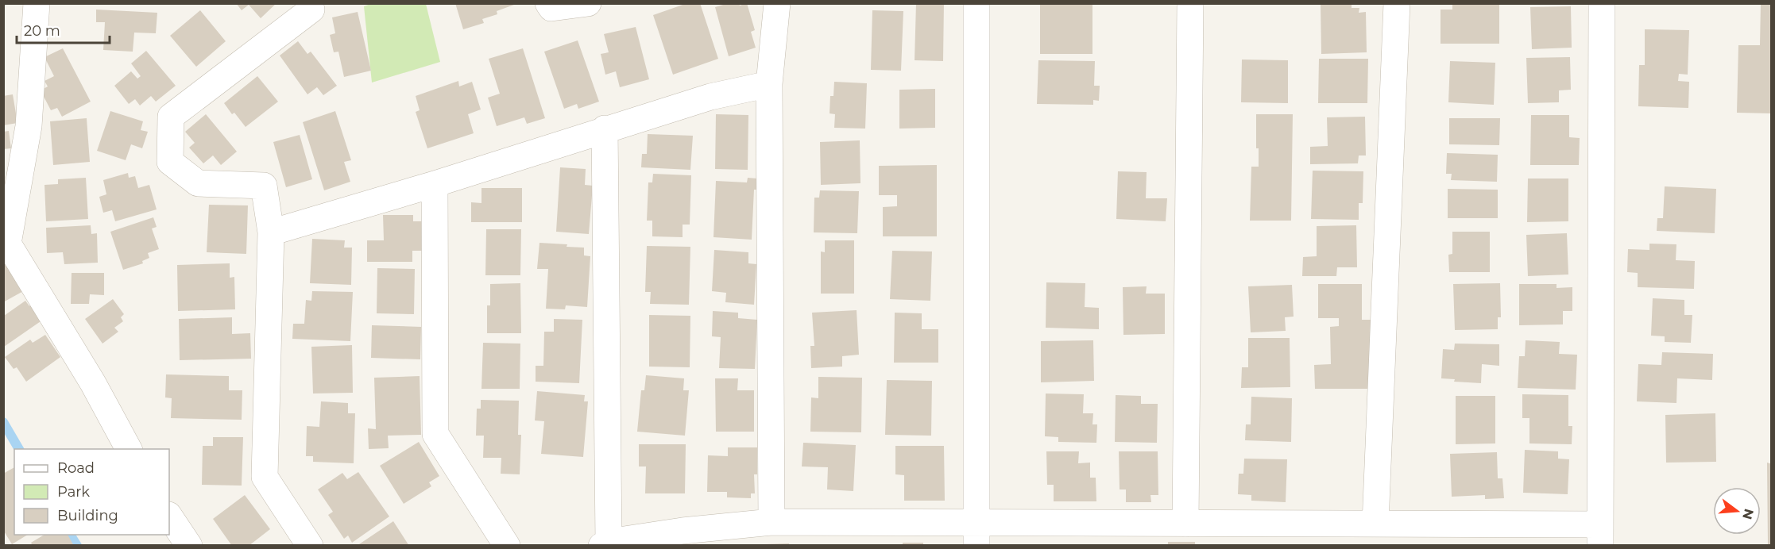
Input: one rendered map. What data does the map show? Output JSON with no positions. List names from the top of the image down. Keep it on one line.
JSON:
{"legend":["Road","Park","Building"],"scale_bar":"20 m","north":"right"}
